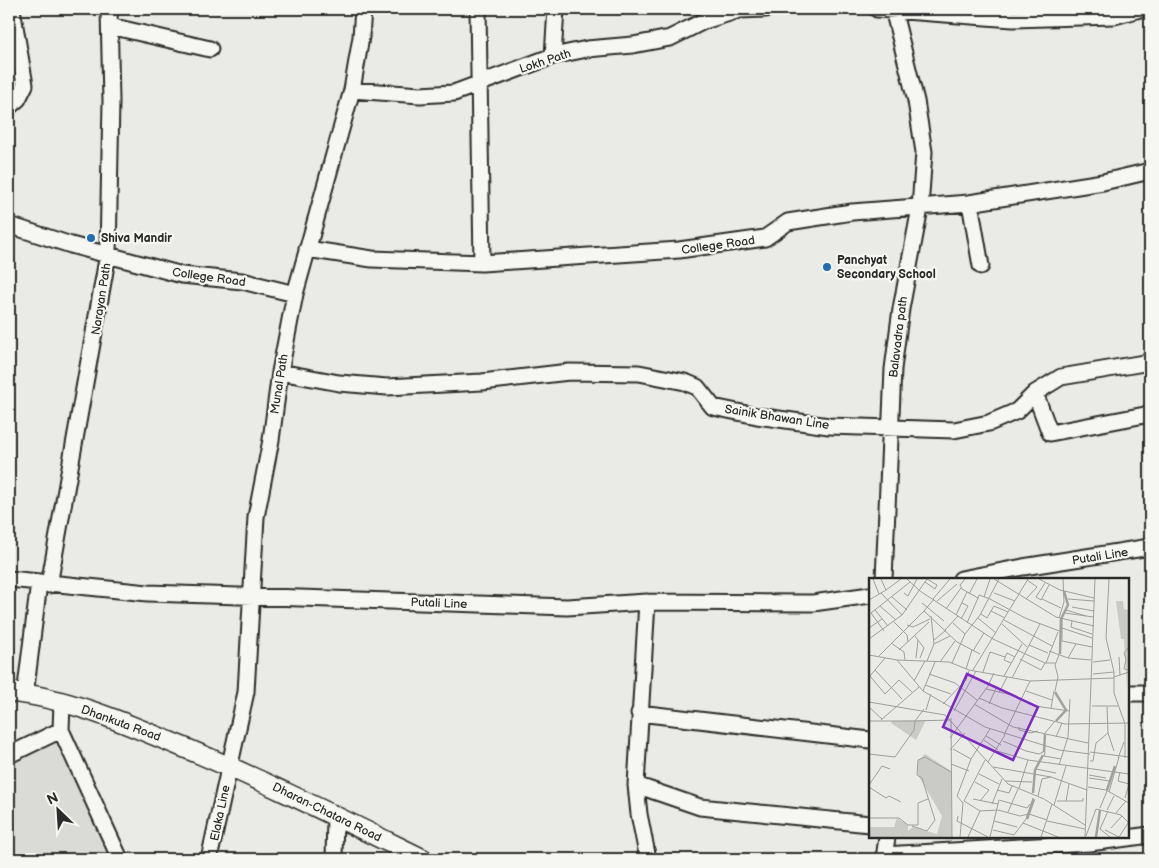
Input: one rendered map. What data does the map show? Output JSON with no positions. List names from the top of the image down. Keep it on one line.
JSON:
{"streets":{"main road":["Dhankuta Road","Dharan-Chatara Road"],"street":["Lokh Path","College Road","Narayan Path","Balavadra path","Munal Path","Sainik Bhawan Line","Putali Line","Elaka Line"]},"crossings":[["Lokh Path","Munal Path"],["College Road","Narayan Path"],["College Road","Balavadra path"],["College Road","Munal Path"],["Narayan Path","Putali Line"],["Narayan Path","Dhankuta Road"],["Balavadra path","Sainik Bhawan Line"],["Munal Path","Sainik Bhawan Line"],["Munal Path","Putali Line"],["Munal Path","Dhankuta Road"],["Munal Path","Dharan-Chatara Road"],["Munal Path","Elaka Line"],["Dhankuta Road","Dharan-Chatara Road"],["Dhankuta Road","Elaka Line"],["Dharan-Chatara Road","Elaka Line"]],"places":["Shiva Mandir","Panchyat Secondary School"],"north":"top left"}
